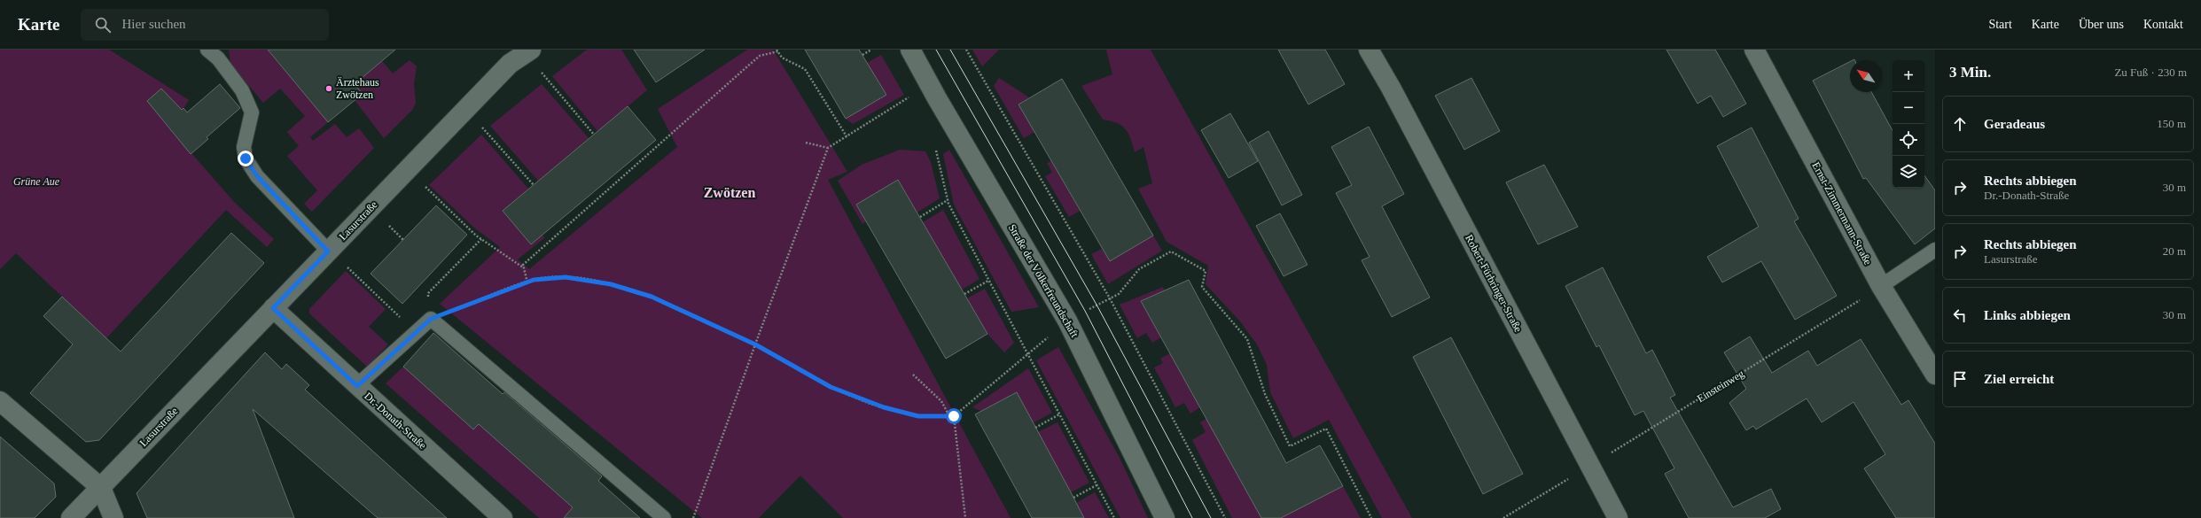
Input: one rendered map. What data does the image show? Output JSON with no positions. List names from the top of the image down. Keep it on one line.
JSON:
{"streets":{"street":["Ernst-Zimmermann-Straße","Lasurstraße","Straße der Völkerfreundschaft","Robert-Fürbringer-Straße","Dr.-Donath-Straße"],"path":["Einsteinweg"]},"crossings":[["Ernst-Zimmermann-Straße","Einsteinweg"],["Lasurstraße","Dr.-Donath-Straße"],["Robert-Fürbringer-Straße","Einsteinweg"]],"districts":["Zwötzen"],"parks":["Grüne Aue"],"places":["Ärztehaus Zwötzen"],"north":"top left","page":{"header":"Karte","search":"Hier suchen","nav":["Start","Karte","Über uns","Kontakt"],"heading":["3 Min.","Zu Fuß · 230 m"],"map_buttons":["+","−"],"list":[["Geradeaus","150 m"],["Rechts abbiegen","Dr.-Donath-Straße","30 m"],["Rechts abbiegen","Lasurstraße","20 m"],["Links abbiegen","30 m"],"Ziel erreicht"]}}
